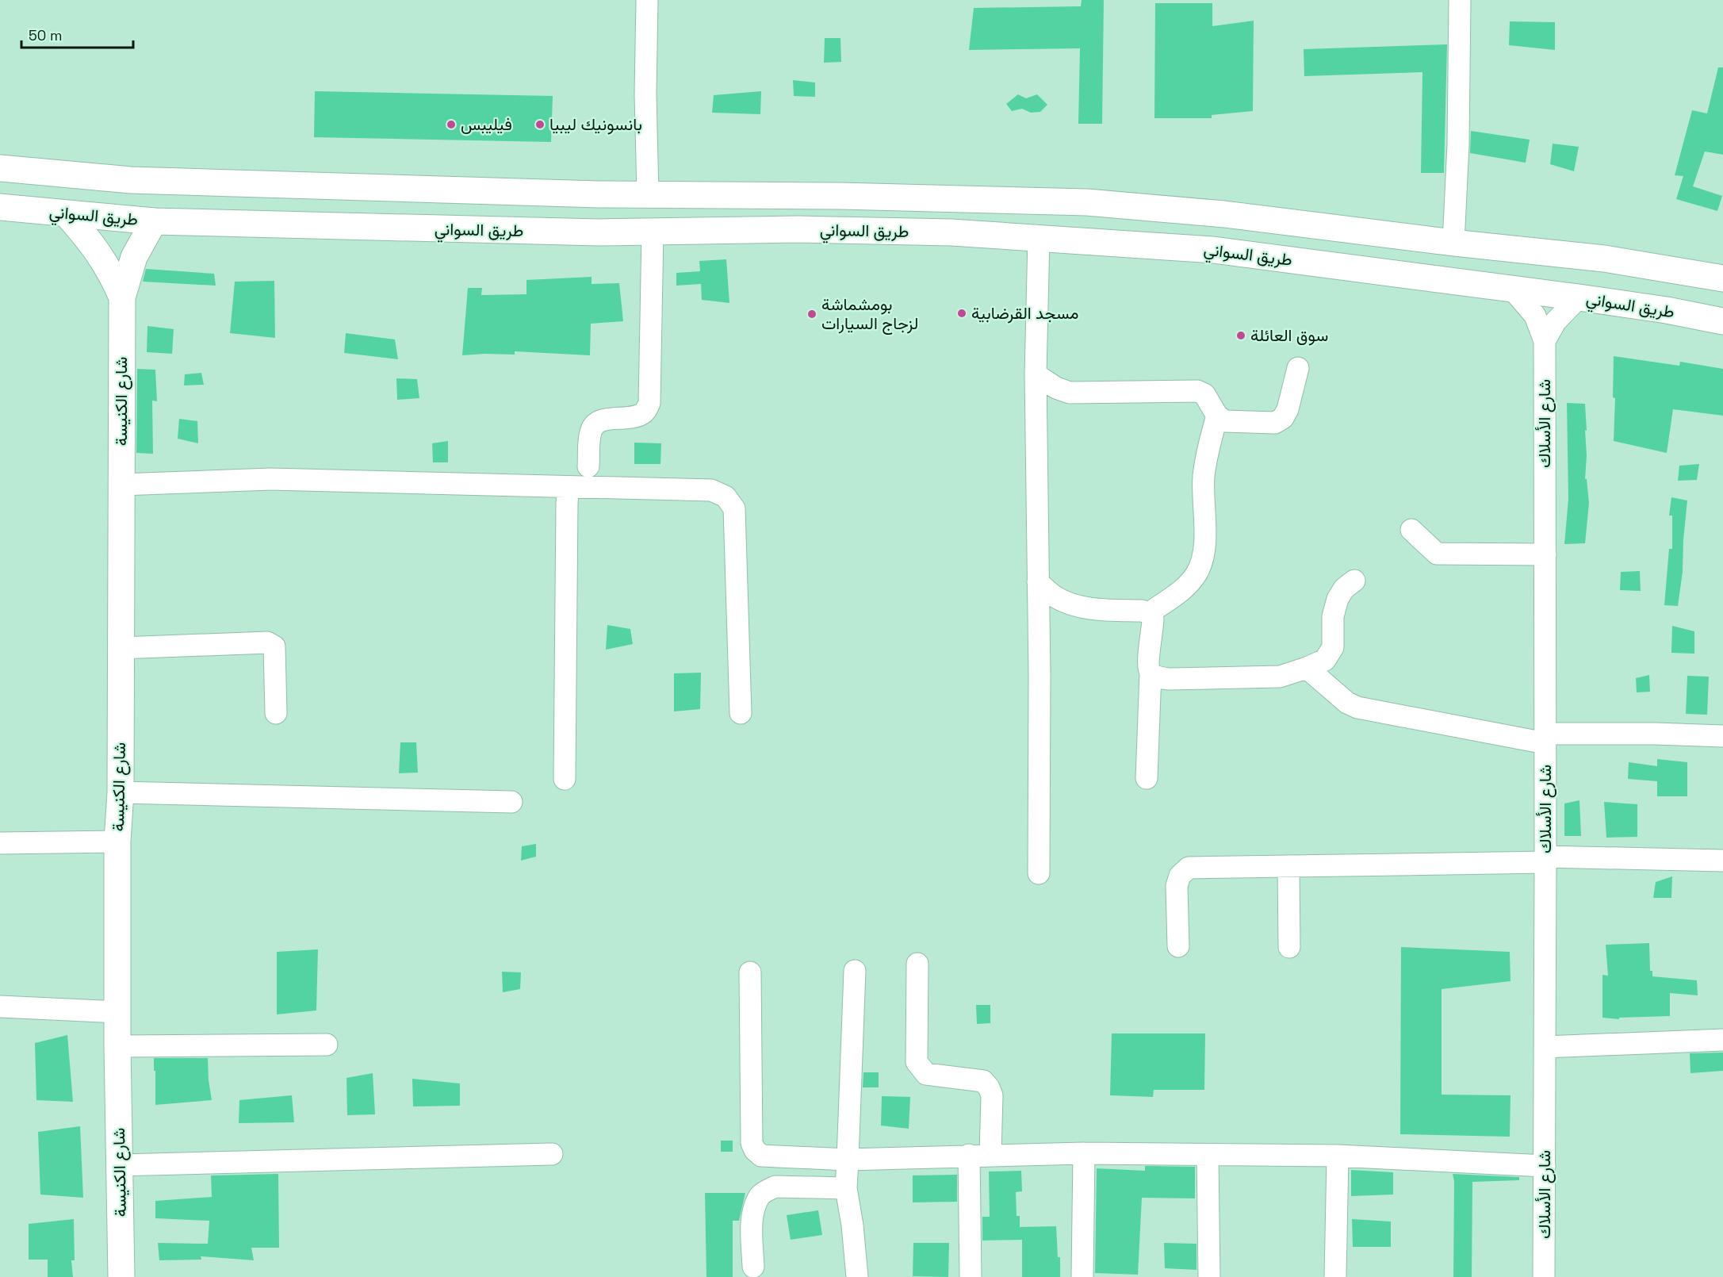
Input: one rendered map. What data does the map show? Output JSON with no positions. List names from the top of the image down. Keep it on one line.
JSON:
{"streets":{"main road":["طريق السواني","شارع الكنيسة"],"street":["شارع الأسلاك"]},"crossings":[["طريق السواني","شارع الكنيسة"],["طريق السواني","شارع الأسلاك"]],"places":["فيليبس","بانسونيك ليبيا","مسجد القرضابية","بومشماشة لزجاج السيارات","سوق العائلة"],"scale_bar":"50 m"}
